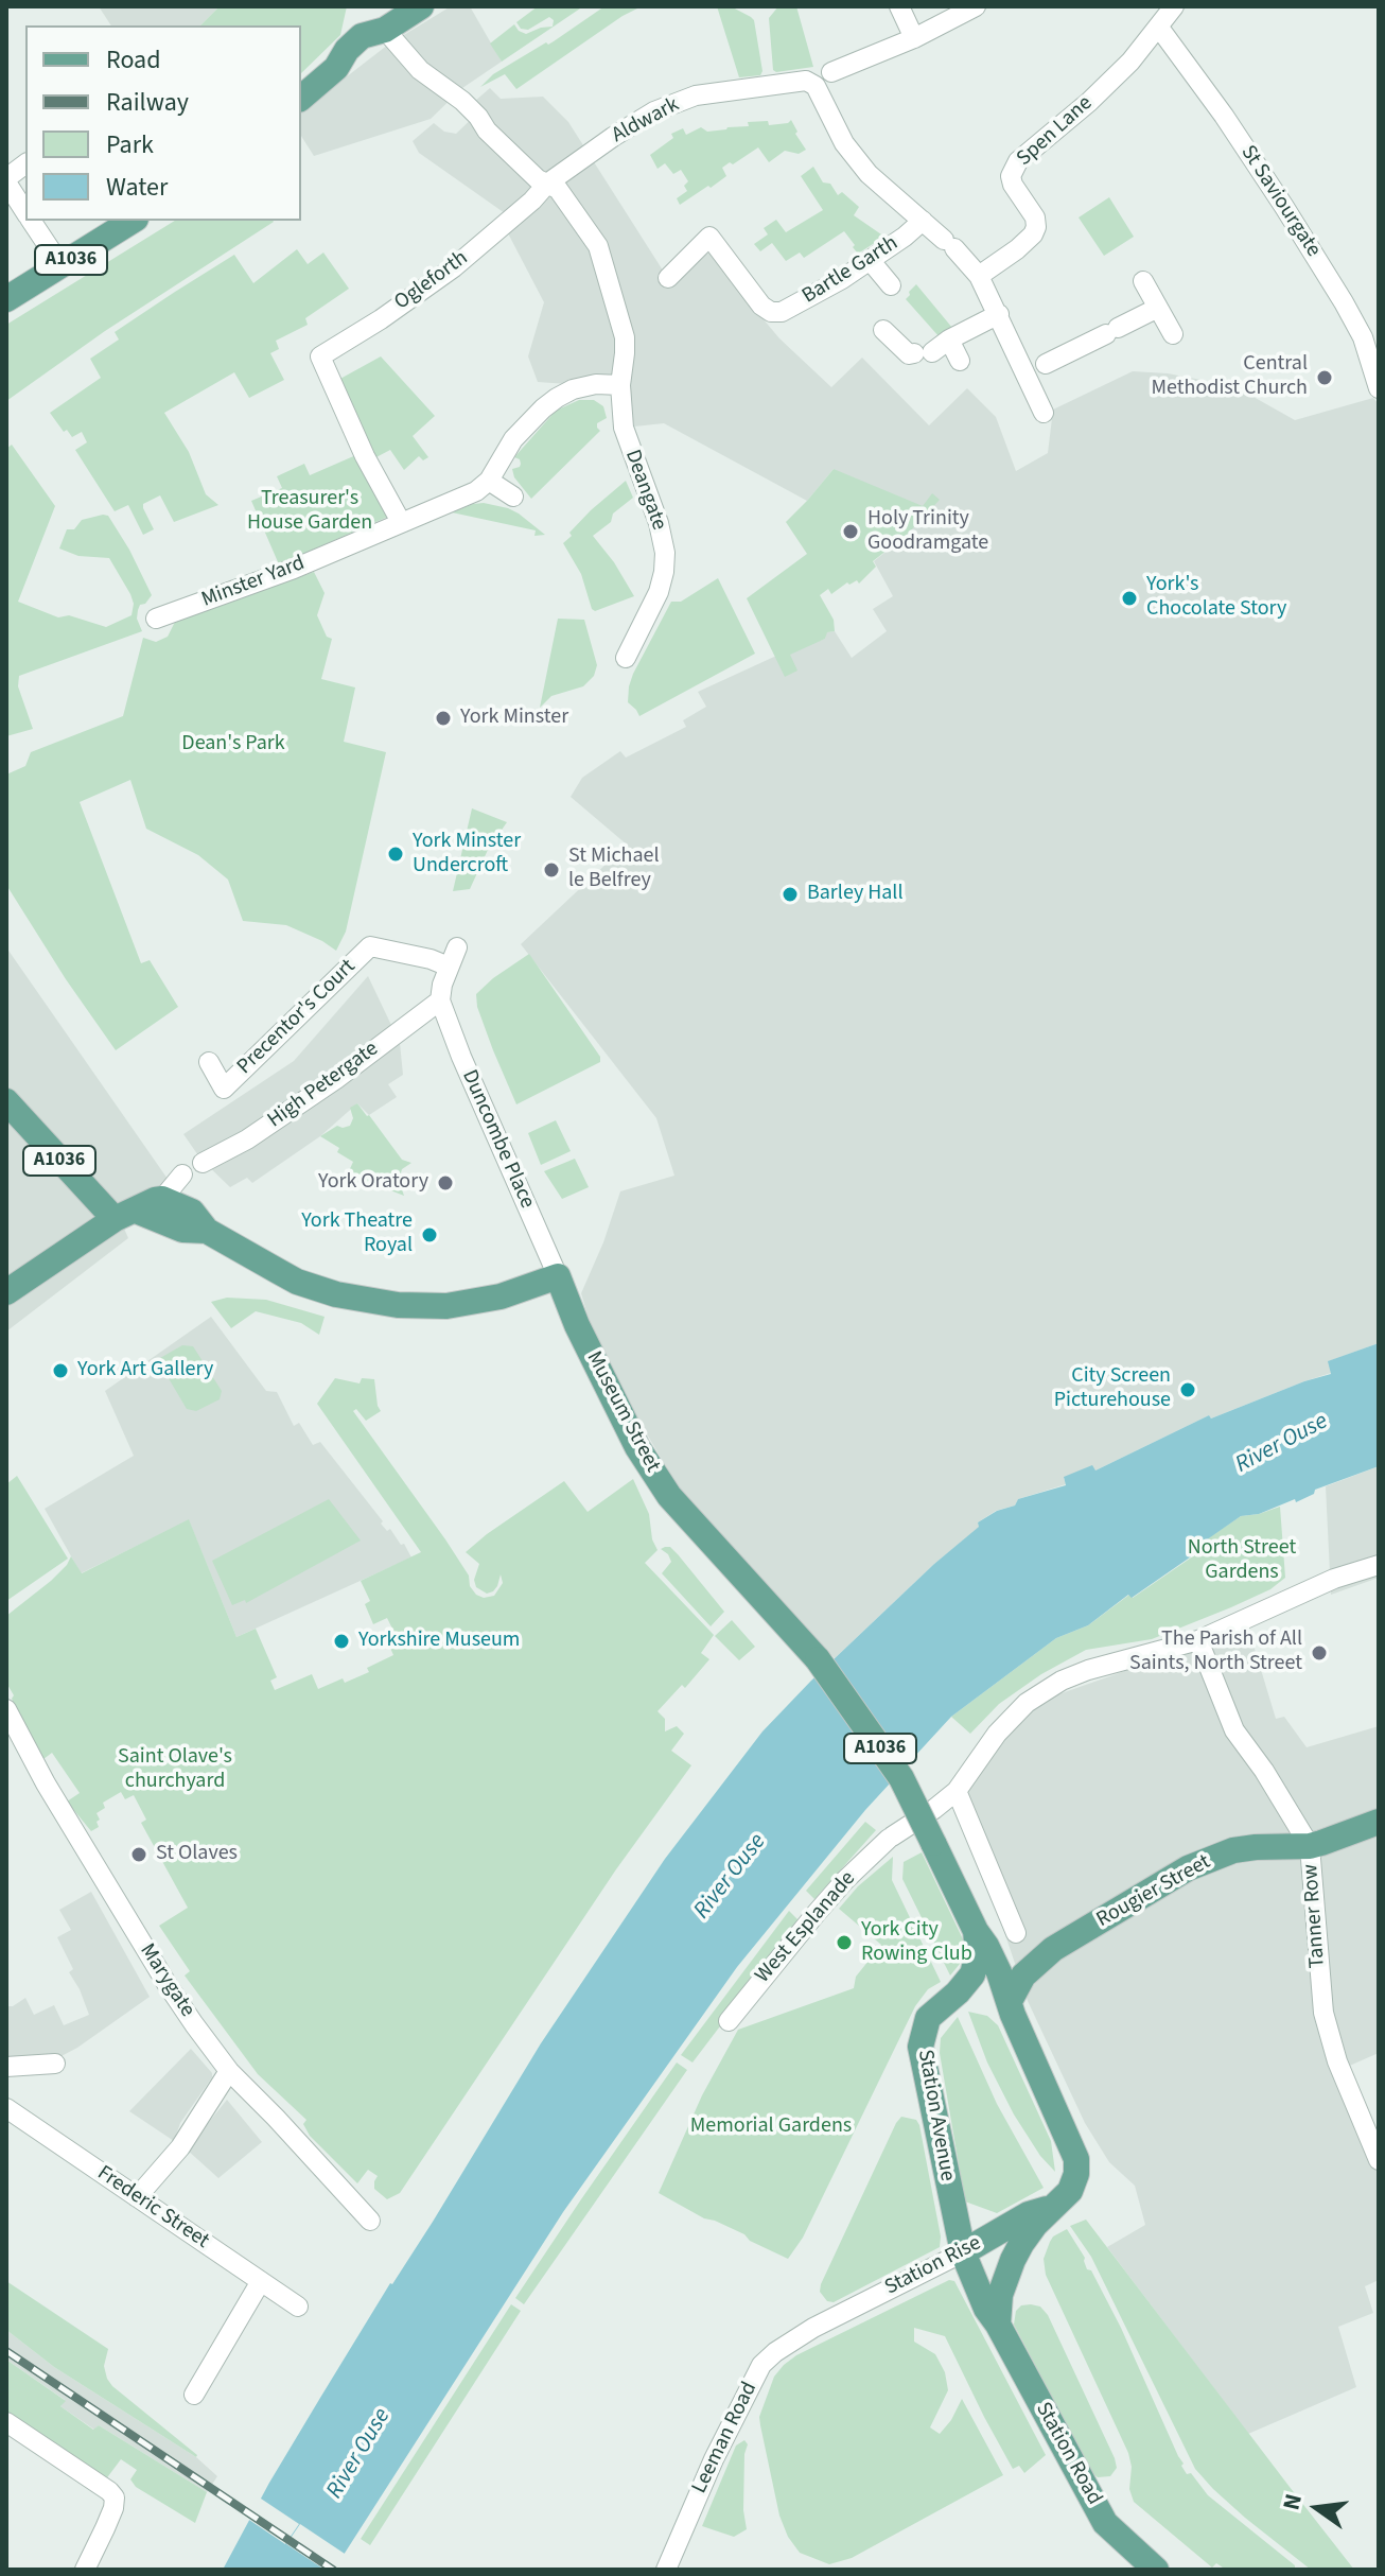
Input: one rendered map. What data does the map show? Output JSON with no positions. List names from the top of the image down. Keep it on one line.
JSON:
{"streets":{"main road":["A1036","Museum Street","Rougier Street","Station Avenue","Station Rise","Station Road"],"street":["Aldwark","Spen Lane","St Saviourgate","Bartle Garth","Ogleforth","Deangate","Minster Yard","Precentor's Court","High Petergate","Duncombe Place","Tanner Row","West Esplanade","Marygate","Frederic Street","Leeman Road"]},"crossings":[["Aldwark","Bartle Garth"],["Aldwark","Ogleforth"],["Aldwark","Deangate"],["Spen Lane","St Saviourgate"],["A1036","Duncombe Place"],["A1036","Museum Street"],["A1036","Rougier Street"],["A1036","Station Avenue"],["A1036","Station Rise"],["A1036","Station Road"],["Ogleforth","Deangate"],["Ogleforth","Minster Yard"],["High Petergate","Duncombe Place"],["Duncombe Place","Museum Street"],["Rougier Street","Tanner Row"],["Rougier Street","Station Avenue"],["Tanner Row","West Esplanade"],["Station Avenue","Station Rise"],["Station Avenue","Station Road"],["Station Rise","Leeman Road"],["Station Rise","Station Road"]],"water":["River Ouse"],"parks":["Treasurer's House Garden","Dean's Park","North Street Gardens","Saint Olave's churchyard","Memorial Gardens"],"places":["Central Methodist Church","Holy Trinity Goodramgate","York's Chocolate Story","York Minster","York Minster Undercroft","St Michael le Belfrey","Barley Hall","York Oratory","York Theatre Royal","York Art Gallery","City Screen Picturehouse","Yorkshire Museum","The Parish of All Saints, North Street","St Olaves","York City Rowing Club"],"legend":["Road","Railway","Park","Water"],"north":"left"}
